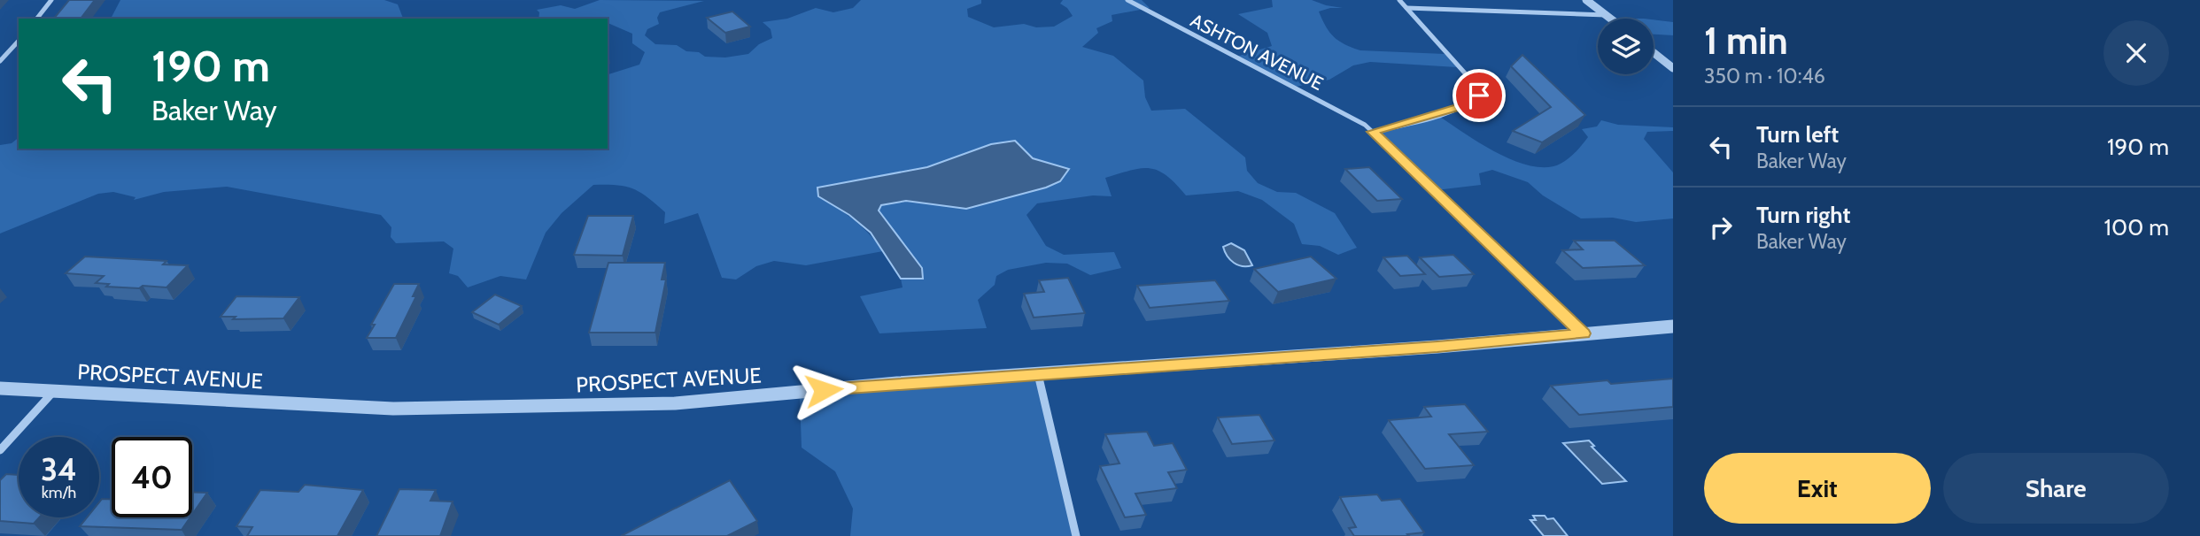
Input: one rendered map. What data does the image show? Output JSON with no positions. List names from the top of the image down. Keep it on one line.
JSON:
{"streets":{"street":["ASHTON AVENUE","PROSPECT AVENUE"]},"crossings":[["ASHTON AVENUE","PROSPECT AVENUE"]],"page":{"heading":["1 min","350 m · 10:46"],"turn":["190 m","Baker Way"],"list":[{"name":"Turn left","note":"Baker Way","value":"190 m"},{"name":"Turn right","note":"Baker Way","value":"100 m"}],"speed":"34 km/h","limit":"40","buttons":["Exit","Share"]}}
